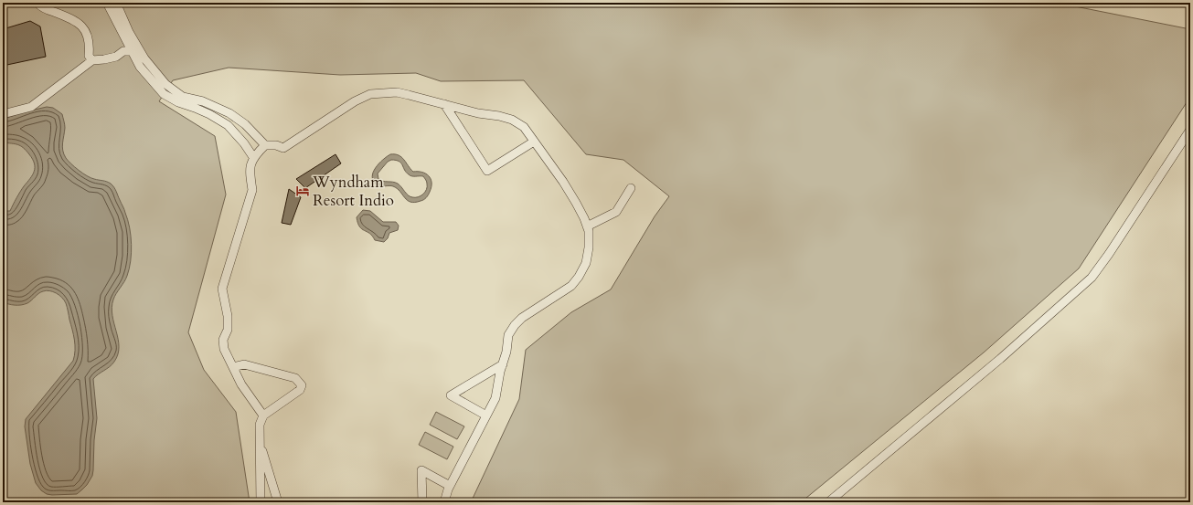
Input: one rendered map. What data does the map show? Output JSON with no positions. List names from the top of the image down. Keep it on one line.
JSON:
{"places":{"hotel":["Wyndham Resort Indio"]}}
